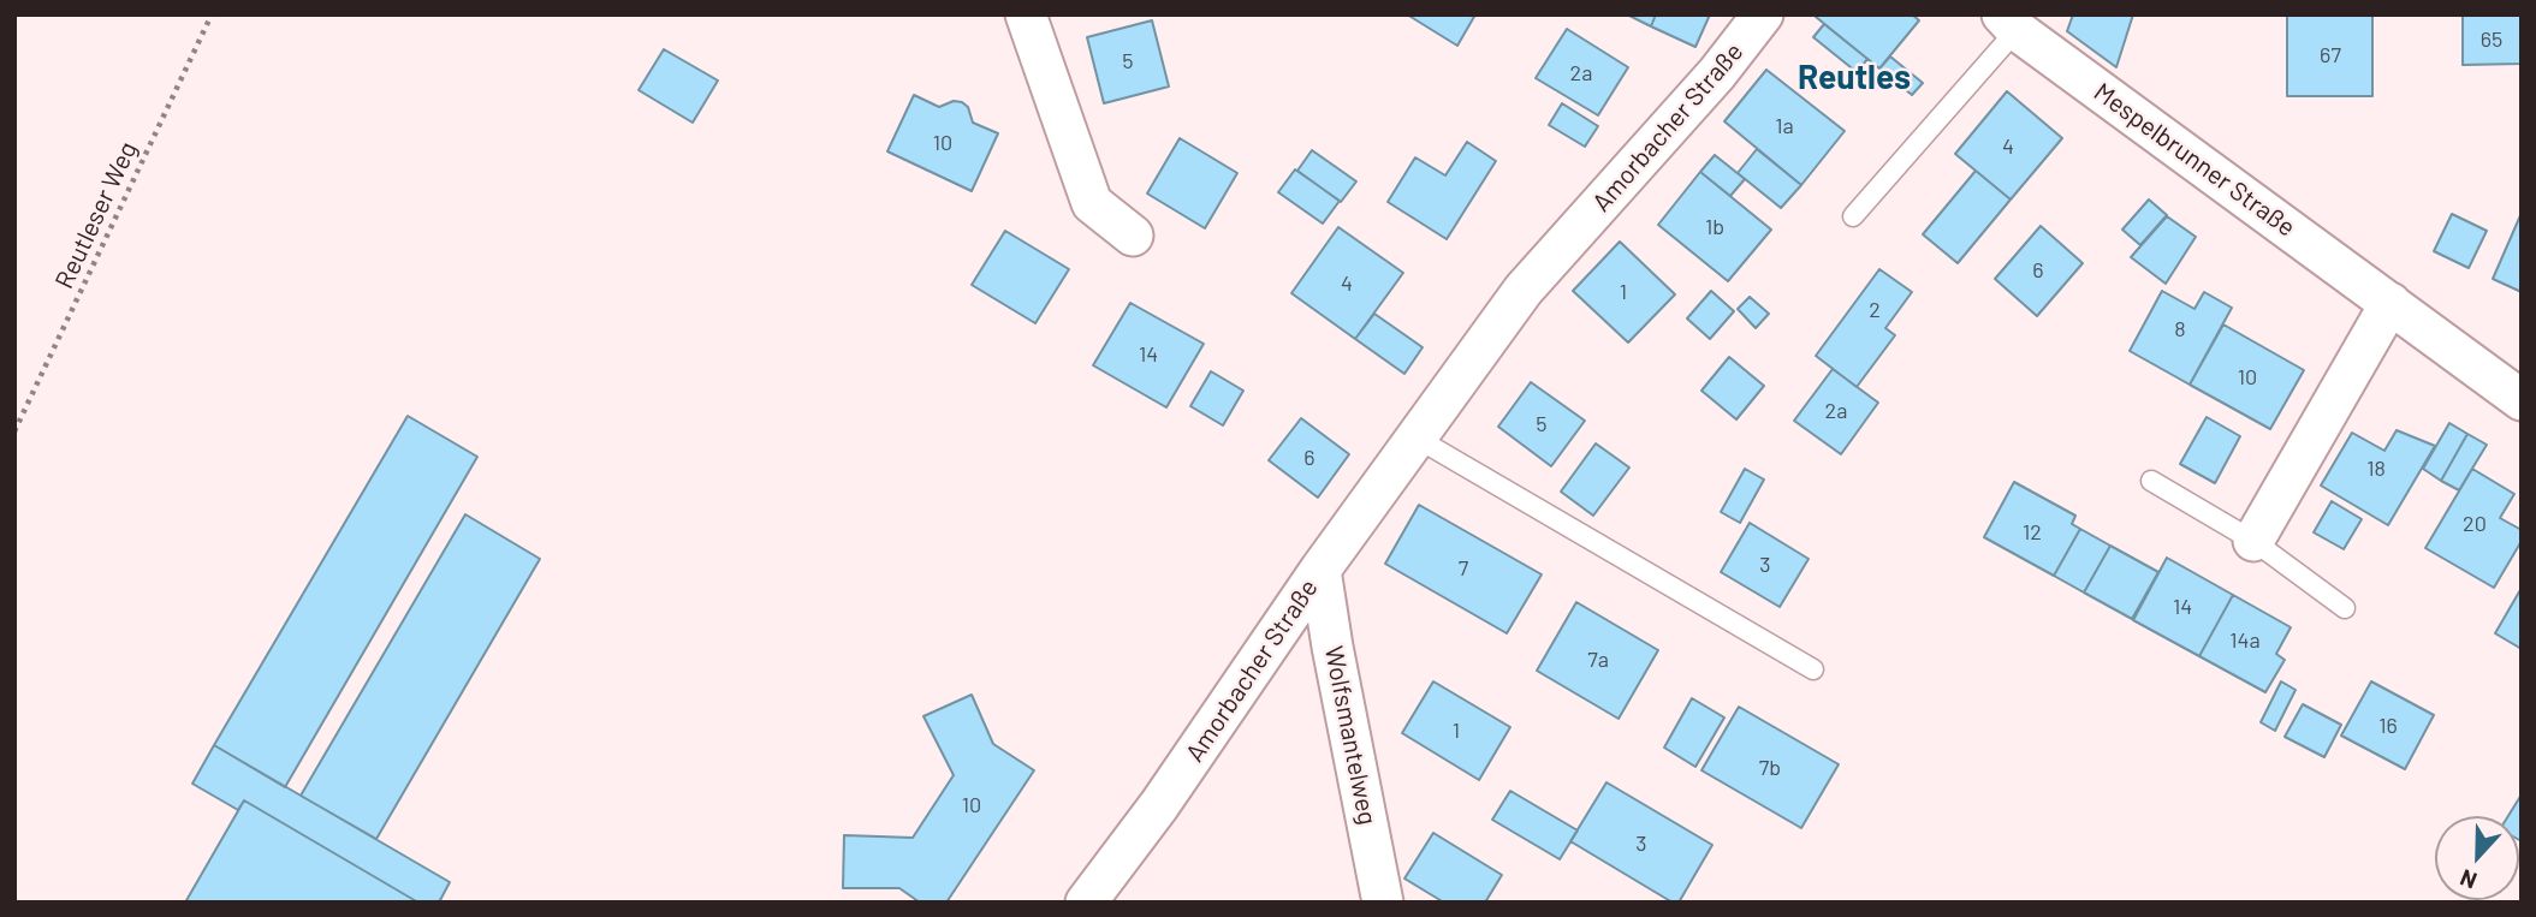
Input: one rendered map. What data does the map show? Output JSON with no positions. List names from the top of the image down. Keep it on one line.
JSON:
{"streets":{"street":["Amorbacher Straße","Mespelbrunner Straße","Wolfsmantelweg"],"path":["Reutleser Weg"]},"crossings":[["Amorbacher Straße","Wolfsmantelweg"]],"districts":["Reutles"],"house_numbers":["65","67","5","2a","1a","10","4","1b","6","4","1","2","8","14","10","2a","5","6","18","20","12","3","7","14","14a","7a","16","1","7b","10","3"],"north":"bottom"}
